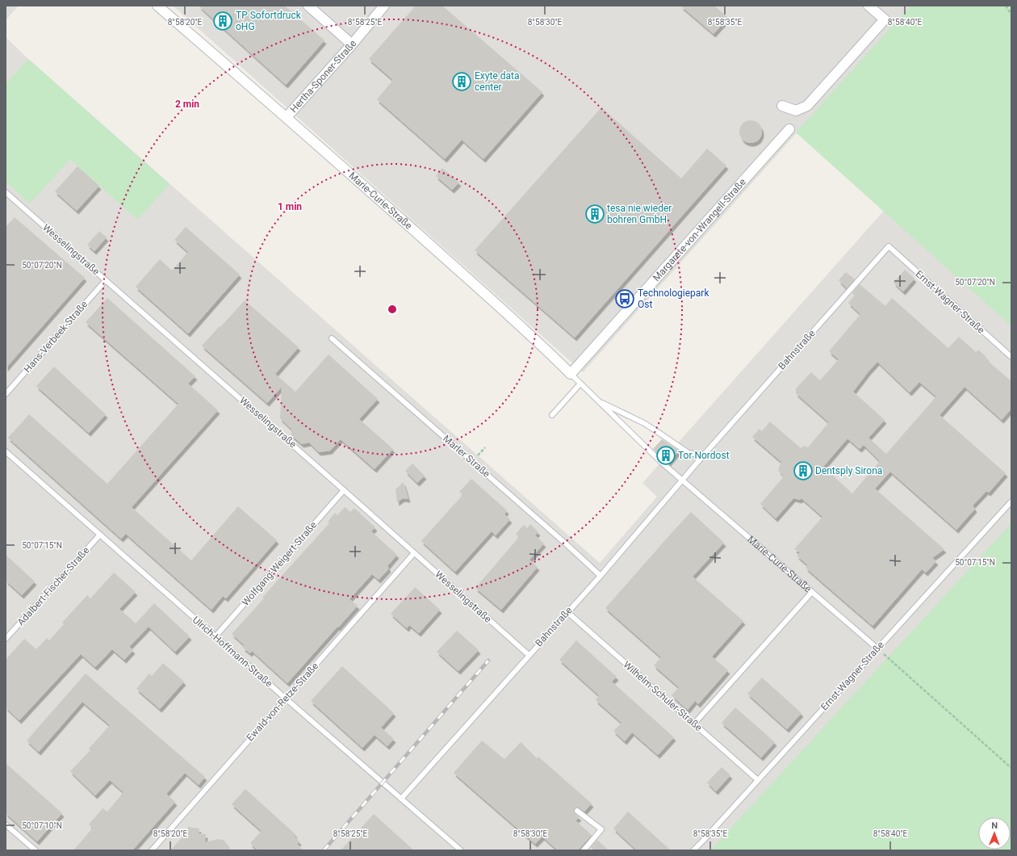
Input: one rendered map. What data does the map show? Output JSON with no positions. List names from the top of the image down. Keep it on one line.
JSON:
{"streets":{"street":["Hertha-Sponer-Straße","Marie-Curie-Straße","Margarete-von-Wrangell-Straße"],"lane":["Wesselingstraße","Ernst-Wagner-Straße","Hans-Verbeek-Straße","Bahnstraße","Marler Straße","Wolfgang-Weigert-Straße","Adalbert-Fischer-Straße","Ulrich-Hoffmann-Straße","Wilhelm-Schuler-Straße","Ewald-von-Retze-Straße"]},"crossings":[["Hertha-Sponer-Straße","Marie-Curie-Straße"],["Marie-Curie-Straße","Margarete-von-Wrangell-Straße"],["Marie-Curie-Straße","Ernst-Wagner-Straße"],["Marie-Curie-Straße","Bahnstraße"],["Wesselingstraße","Hans-Verbeek-Straße"],["Wesselingstraße","Bahnstraße"],["Wesselingstraße","Wolfgang-Weigert-Straße"],["Wesselingstraße","Ewald-von-Retze-Straße"],["Ernst-Wagner-Straße","Bahnstraße"],["Ernst-Wagner-Straße","Wilhelm-Schuler-Straße"],["Bahnstraße","Marler Straße"],["Bahnstraße","Ulrich-Hoffmann-Straße"],["Bahnstraße","Wilhelm-Schuler-Straße"],["Wolfgang-Weigert-Straße","Ulrich-Hoffmann-Straße"],["Adalbert-Fischer-Straße","Ulrich-Hoffmann-Straße"],["Ulrich-Hoffmann-Straße","Ewald-von-Retze-Straße"]],"places":{"building":["TP Sofortdruck oHG","Exyte data center","tesa nie wieder bohren GmbH","Tor Nordost","Dentsply Sirona"],"bus stop":["Technologiepark Ost"]},"north":"top","coordinates":["8°58'20\"E","8°58'25\"E","8°58'30\"E","8°58'35\"E","8°58'40\"E","50°07'20\"N","50°07'15\"N","50°07'10\"N"],"rings":["2 min","1 min"]}
